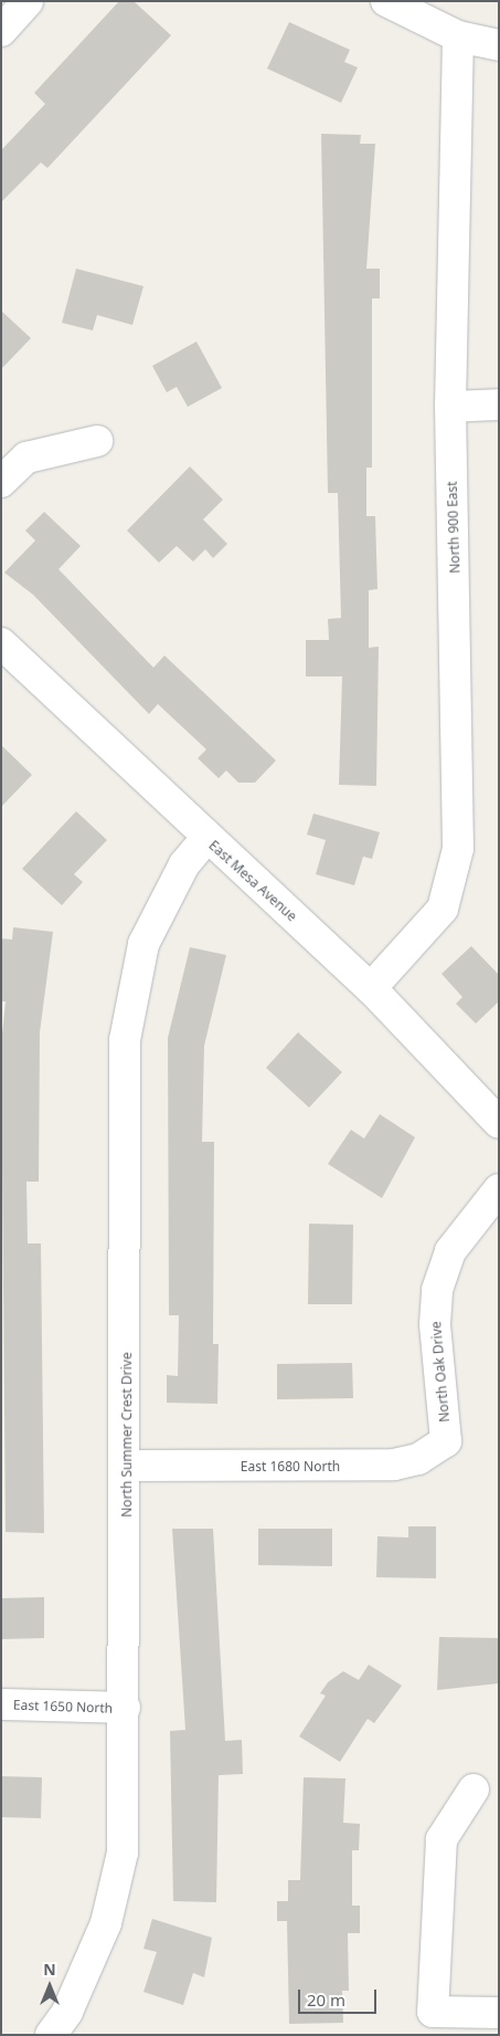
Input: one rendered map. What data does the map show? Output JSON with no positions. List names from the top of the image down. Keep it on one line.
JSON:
{"streets":{"street":["North 900 East","East Mesa Avenue","North Oak Drive","North Summer Crest Drive","East 1680 North","East 1650 North"]},"crossings":[["North 900 East","East Mesa Avenue"],["East Mesa Avenue","North Summer Crest Drive"],["North Oak Drive","East 1680 North"],["North Summer Crest Drive","East 1680 North"],["North Summer Crest Drive","East 1650 North"]],"scale_bar":"20 m","north":"top"}
